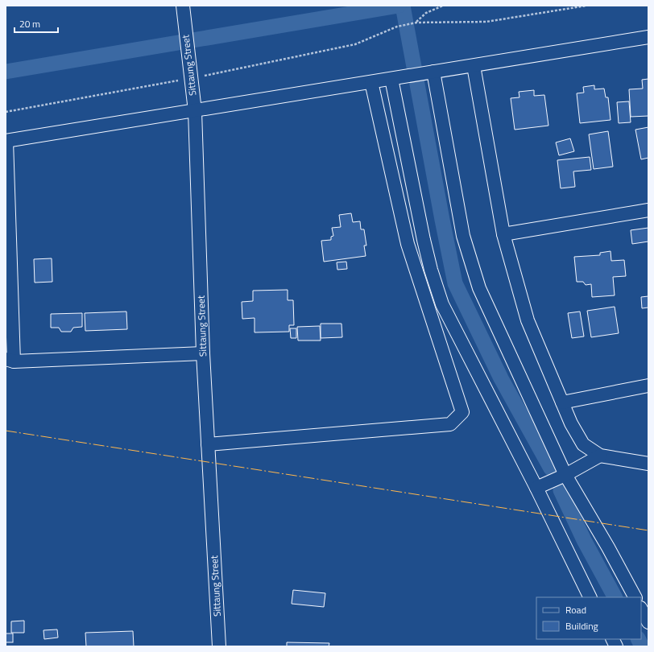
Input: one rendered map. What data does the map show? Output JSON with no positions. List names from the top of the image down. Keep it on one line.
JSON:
{"streets":{"street":["Sittaung Street"]},"legend":["Road","Building"],"scale_bar":"20 m"}
